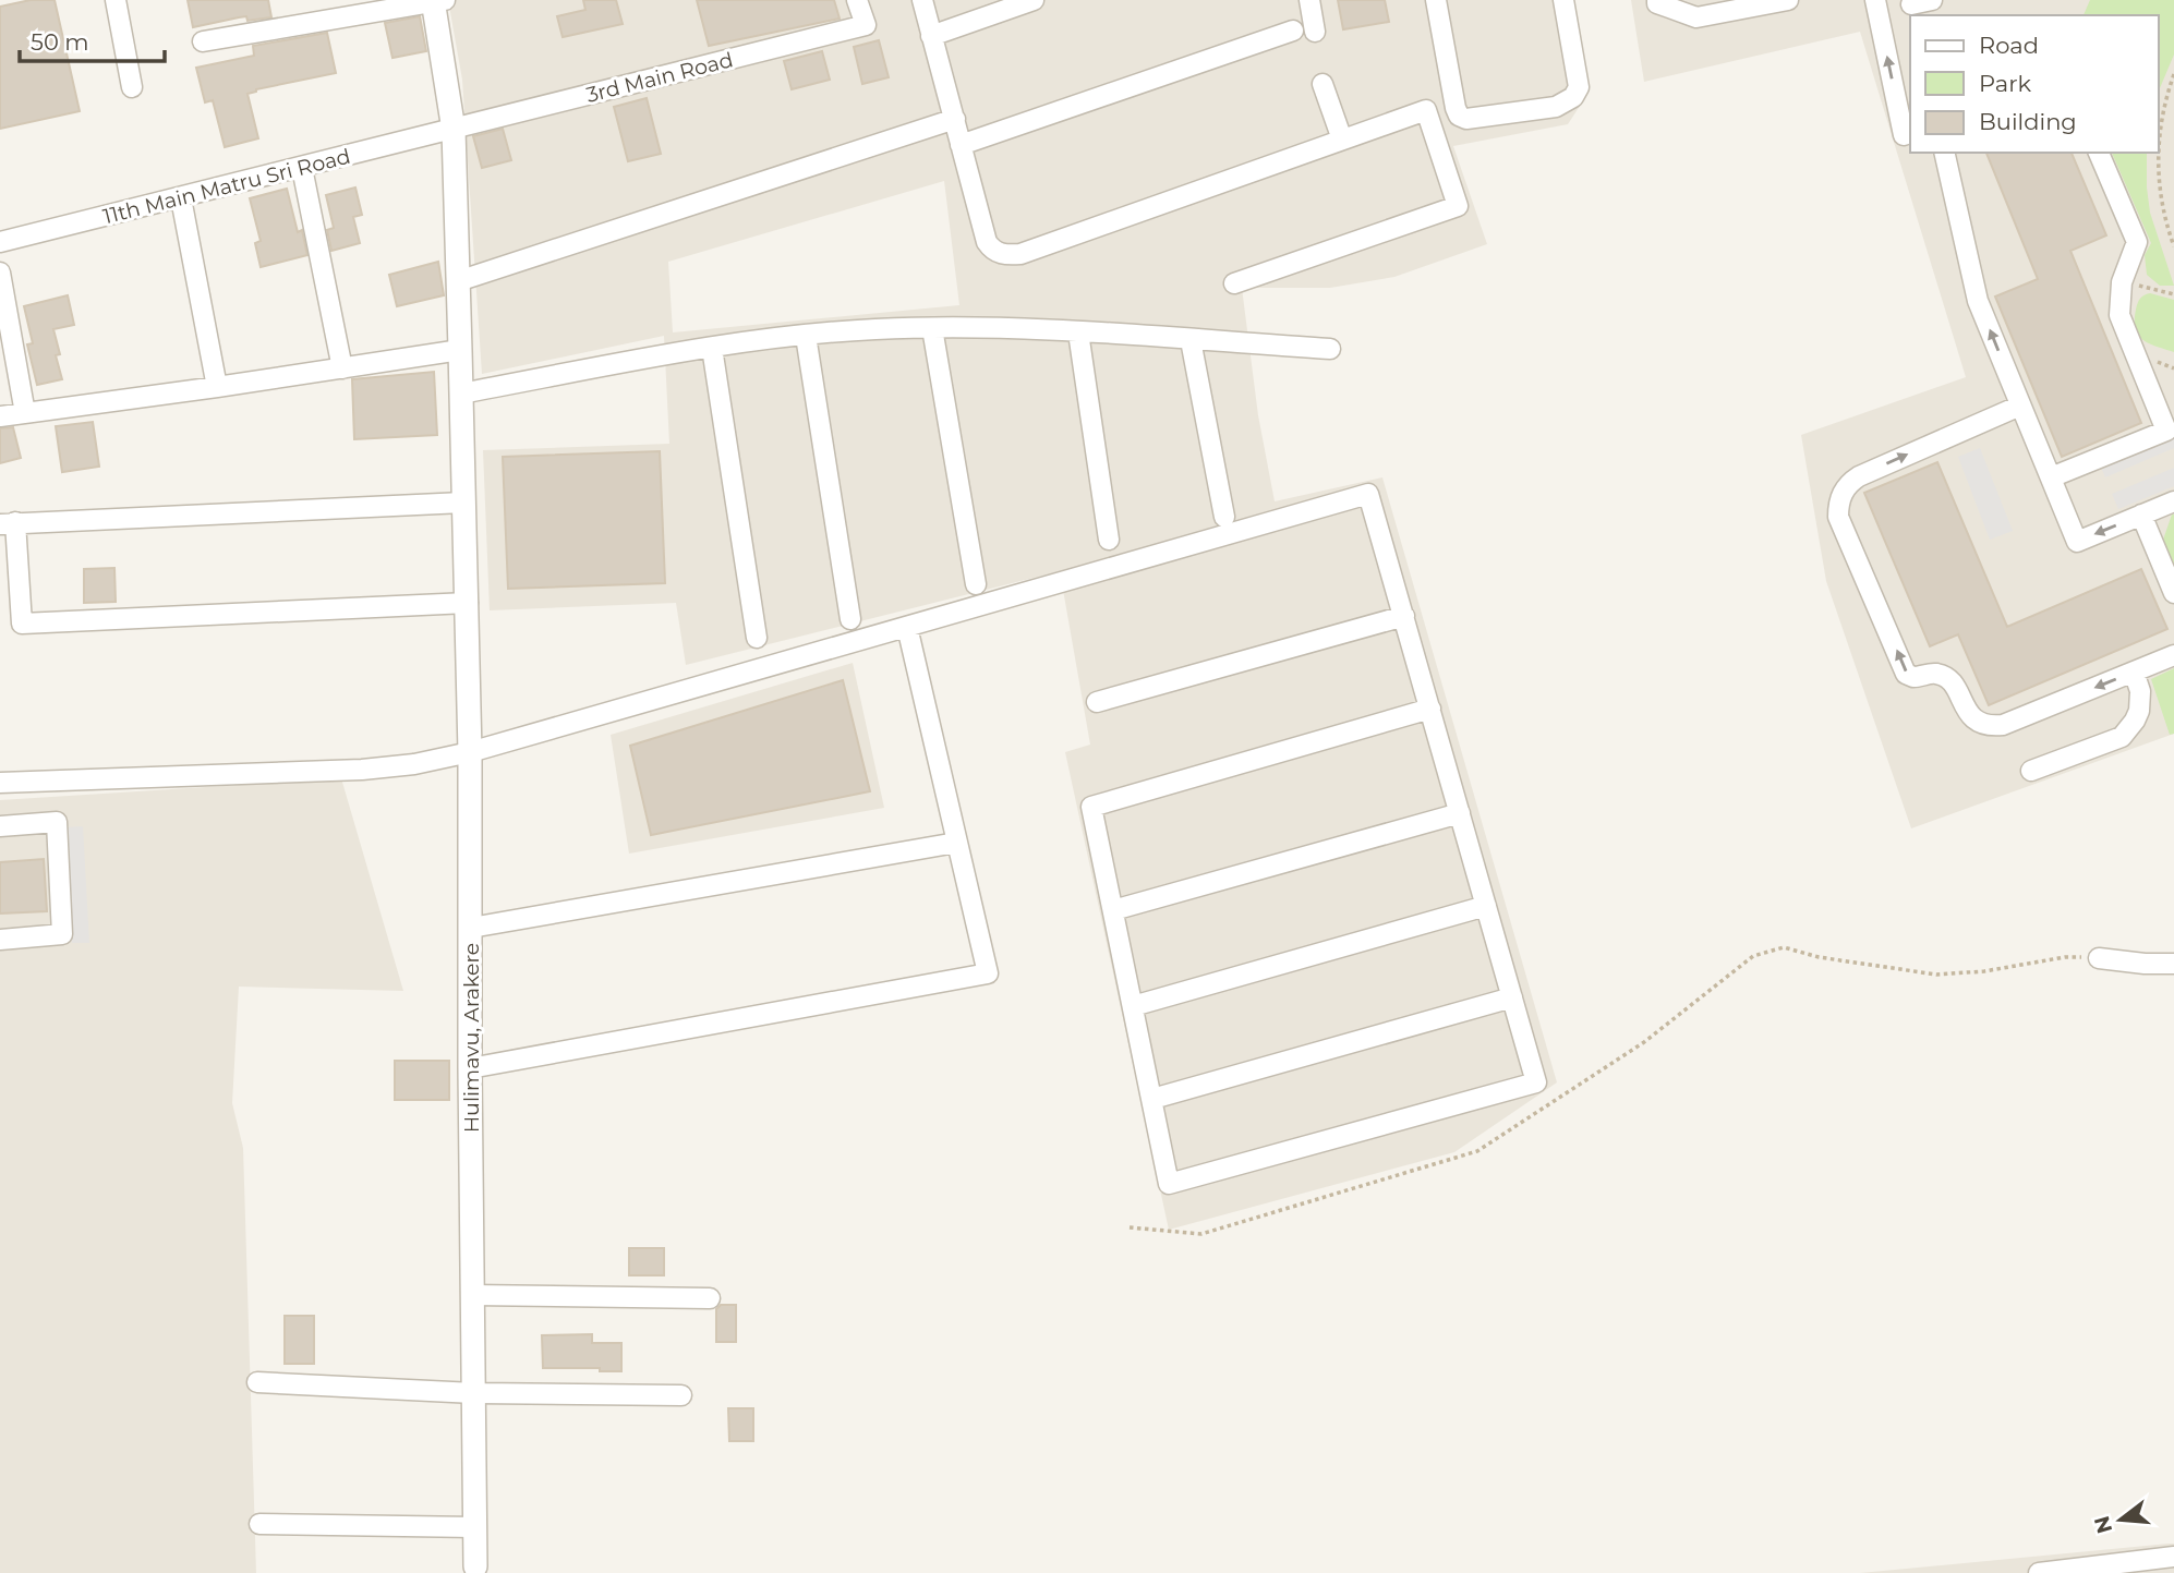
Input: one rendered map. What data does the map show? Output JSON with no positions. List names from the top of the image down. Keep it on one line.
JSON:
{"streets":{"street":["3rd Main Road","11th Main Matru Sri Road","Hulimavu, Arakere"]},"crossings":[["3rd Main Road","11th Main Matru Sri Road"],["3rd Main Road","Hulimavu, Arakere"],["11th Main Matru Sri Road","Hulimavu, Arakere"]],"legend":["Road","Park","Building"],"scale_bar":"50 m","north":"left"}
